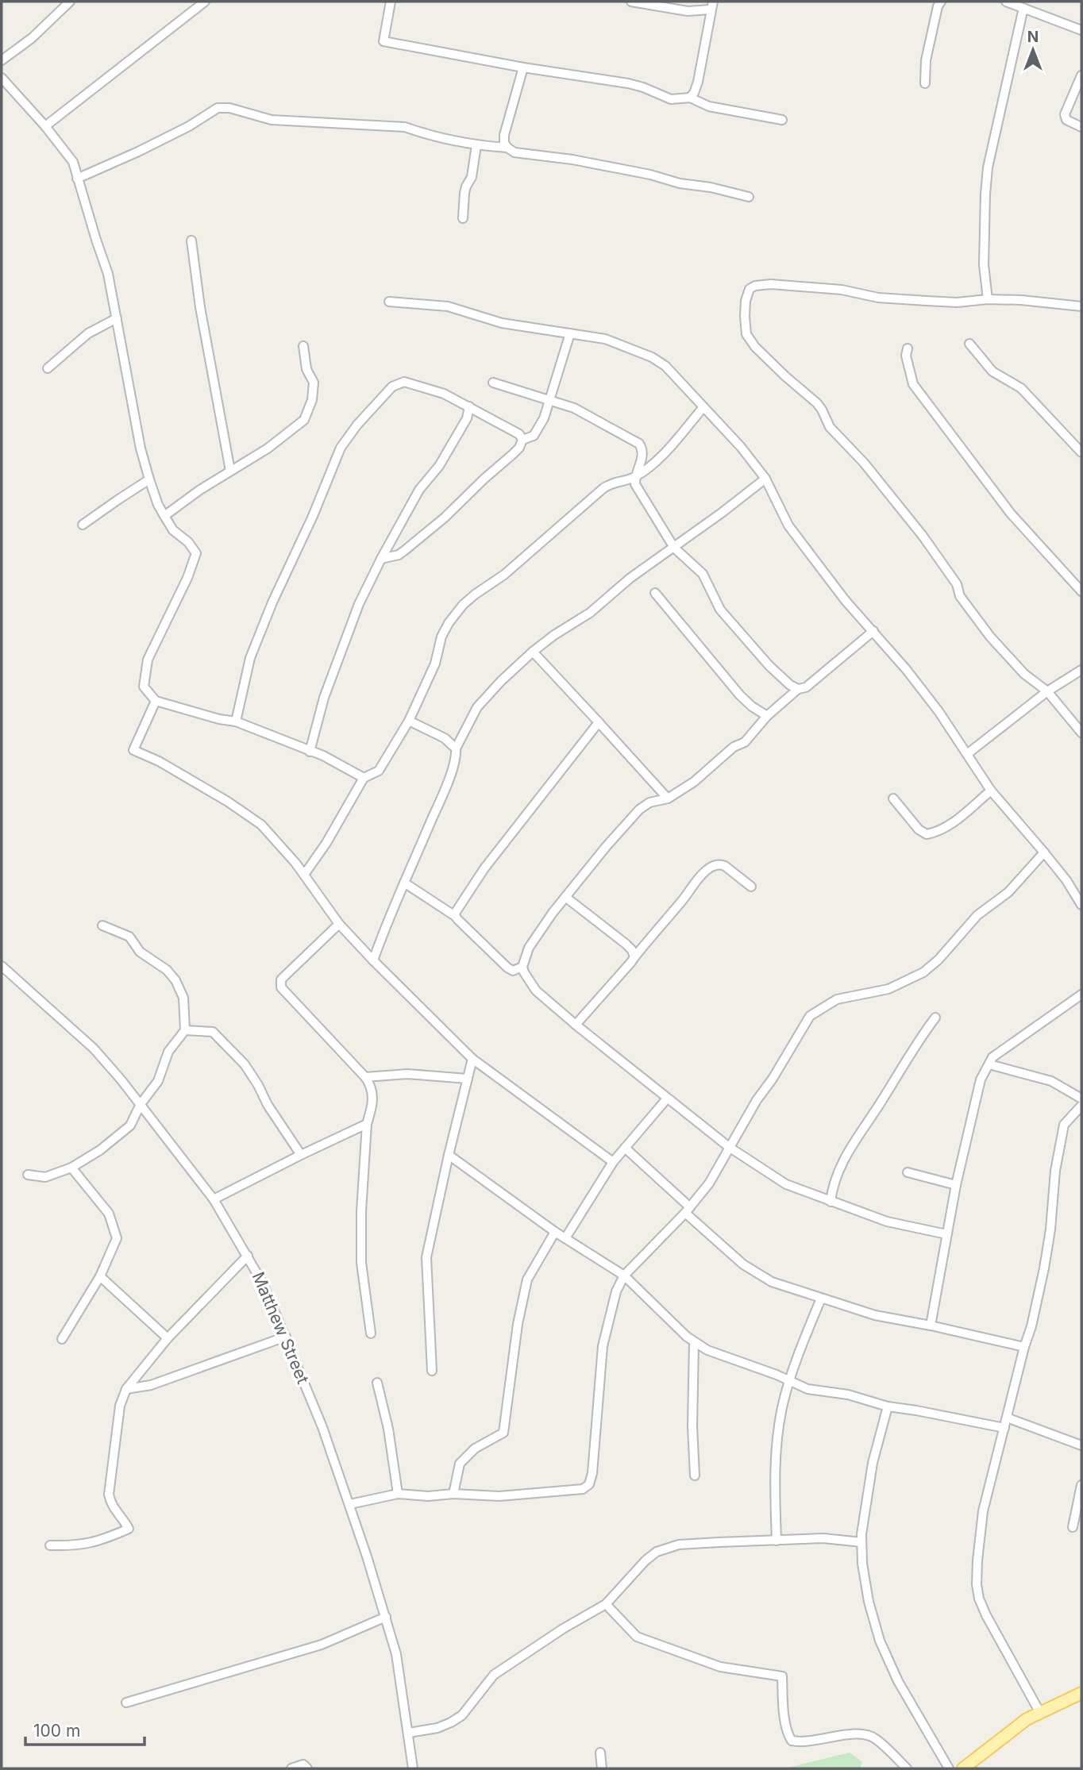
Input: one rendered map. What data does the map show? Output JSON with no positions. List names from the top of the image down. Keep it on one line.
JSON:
{"streets":{"street":["Matthew Street"]},"scale_bar":"100 m","north":"top"}
